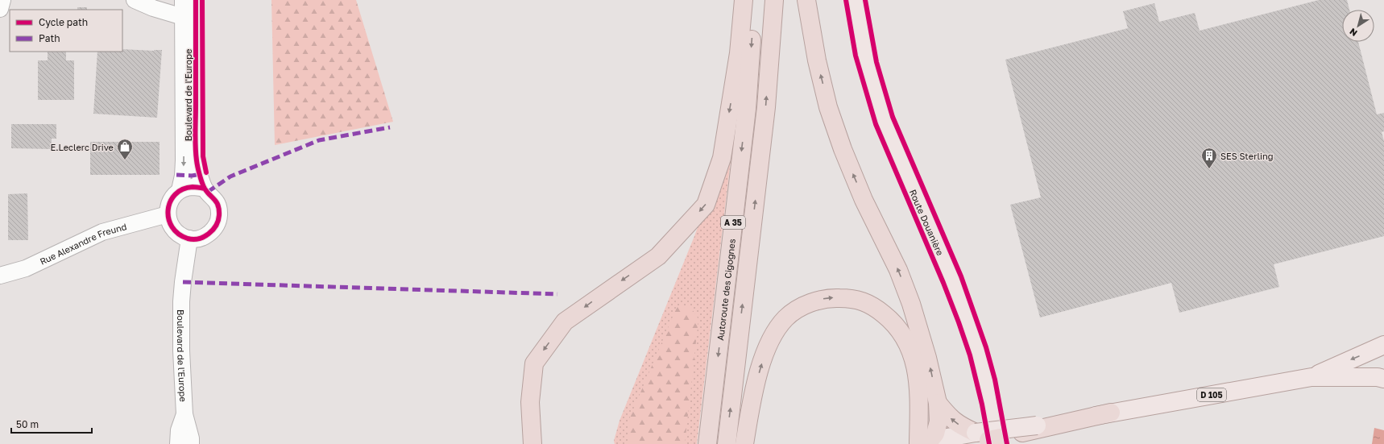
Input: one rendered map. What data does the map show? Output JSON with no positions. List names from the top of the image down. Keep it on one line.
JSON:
{"streets":{"highway":["A 35","Autoroute des Cigognes"],"main road":["Route Douanière","D 105"],"street":["Boulevard de l'Europe","Rue Alexandre Freund"]},"crossings":[["Boulevard de l'Europe","Rue Alexandre Freund"],["Route Douanière","D 105"]],"places":{"shop":["E.Leclerc Drive"],"building":["SES Sterling"]},"legend":["Cycle path","Path"],"scale_bar":"50 m","north":"bottom left"}
